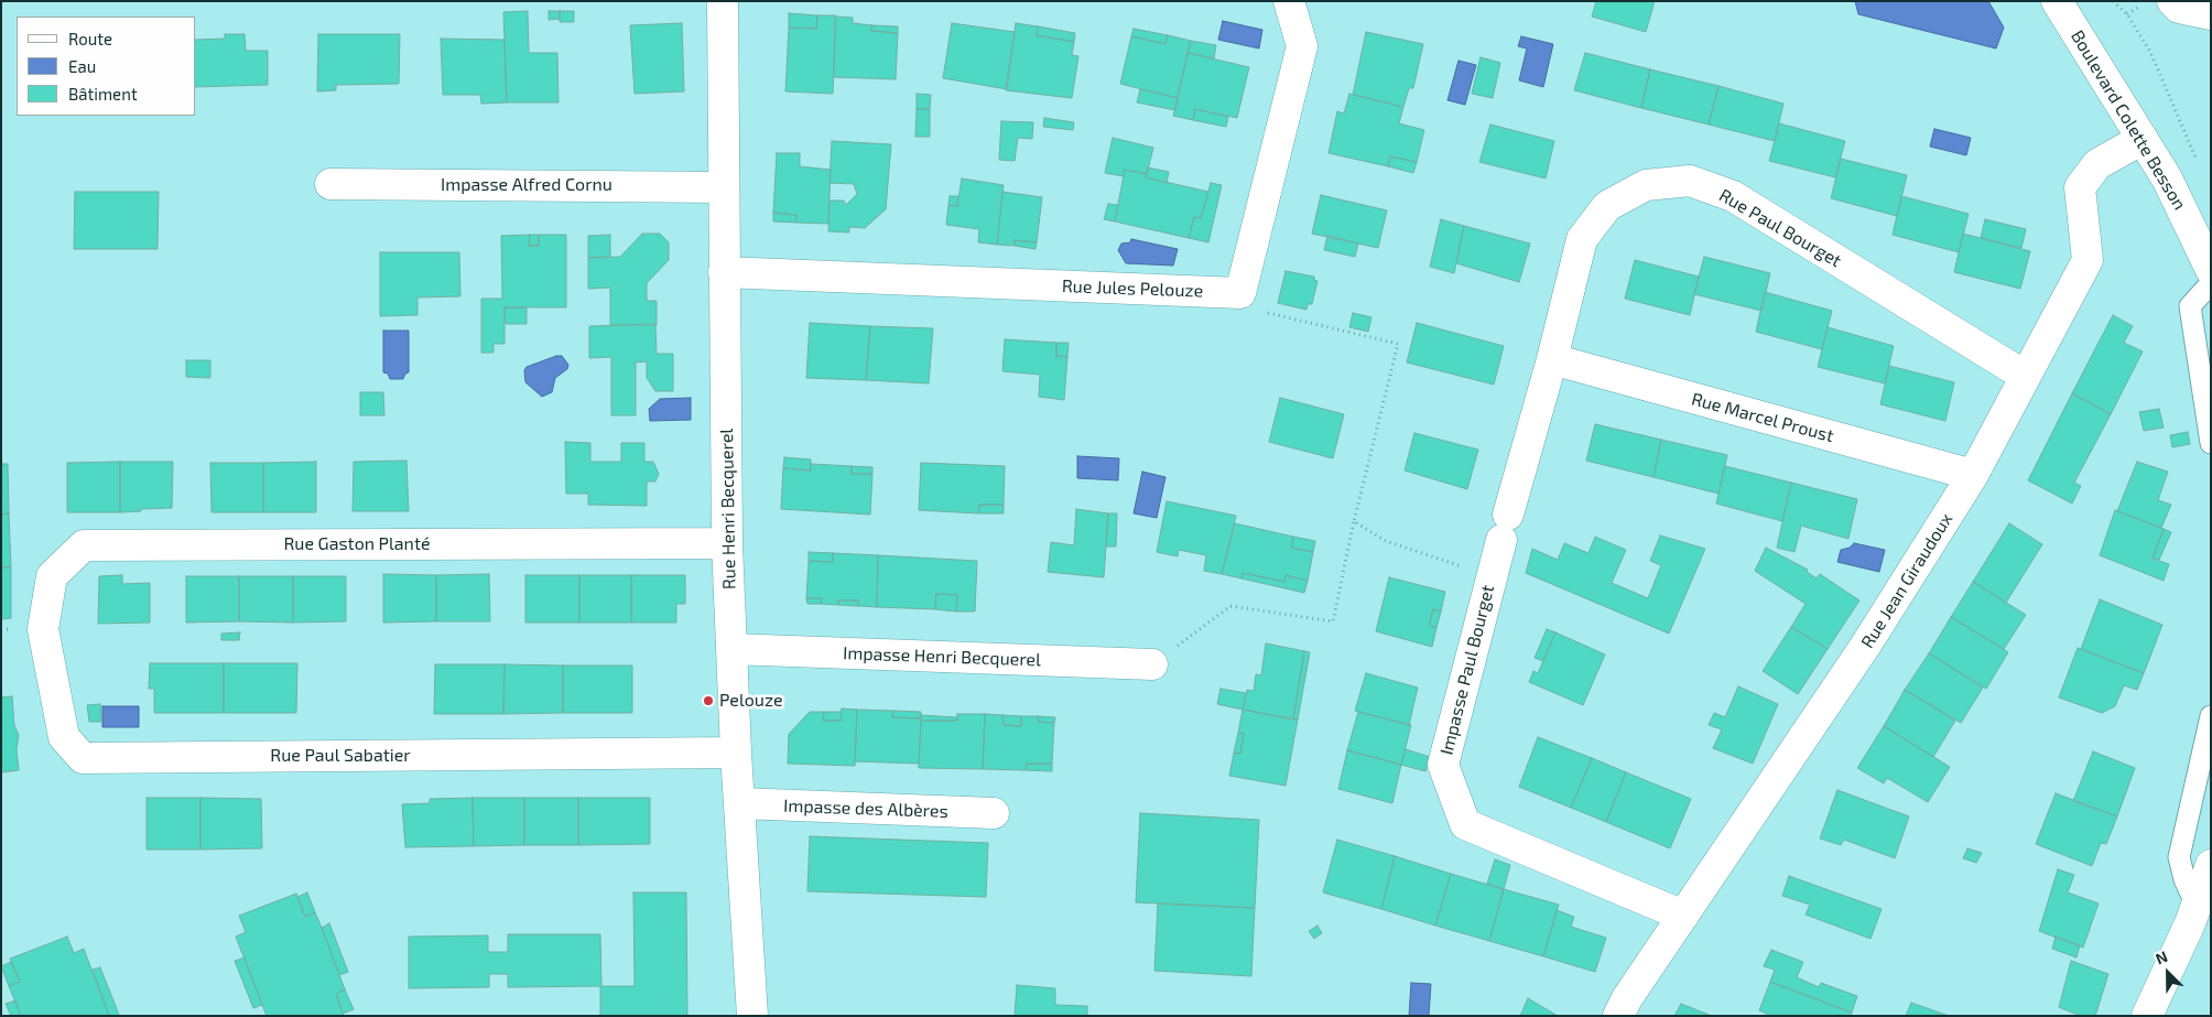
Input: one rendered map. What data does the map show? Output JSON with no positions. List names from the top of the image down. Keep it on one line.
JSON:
{"streets":{"street":["Boulevard Colette Besson","Impasse Alfred Cornu","Rue Paul Bourget","Rue Jules Pelouze","Rue Marcel Proust","Rue Henri Becquerel","Rue Gaston Planté","Rue Jean Giraudoux","Impasse Henri Becquerel","Impasse Paul Bourget","Rue Paul Sabatier","Impasse des Albères"]},"crossings":[["Boulevard Colette Besson","Rue Jean Giraudoux"],["Impasse Alfred Cornu","Rue Henri Becquerel"],["Rue Paul Bourget","Rue Marcel Proust"],["Rue Paul Bourget","Rue Jean Giraudoux"],["Rue Paul Bourget","Impasse Paul Bourget"],["Rue Jules Pelouze","Rue Henri Becquerel"],["Rue Marcel Proust","Rue Jean Giraudoux"],["Rue Henri Becquerel","Rue Gaston Planté"],["Rue Henri Becquerel","Impasse Henri Becquerel"],["Rue Henri Becquerel","Rue Paul Sabatier"],["Rue Henri Becquerel","Impasse des Albères"],["Rue Gaston Planté","Rue Paul Sabatier"],["Rue Jean Giraudoux","Impasse Paul Bourget"]],"places":["Pelouze"],"legend":["Route","Eau","Bâtiment"],"north":"top left"}
